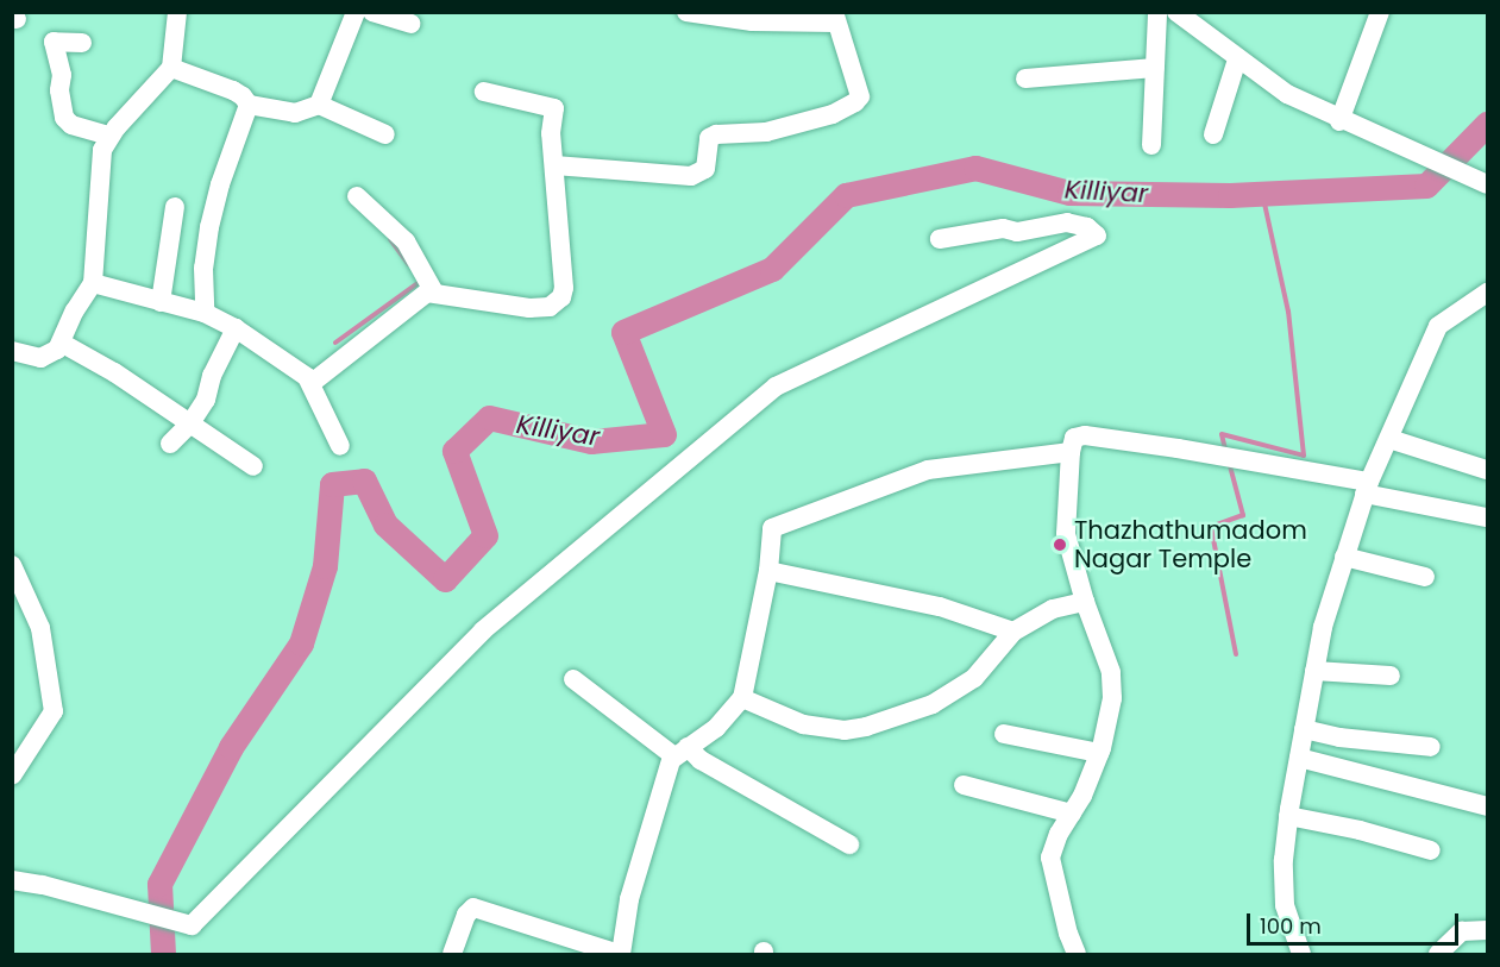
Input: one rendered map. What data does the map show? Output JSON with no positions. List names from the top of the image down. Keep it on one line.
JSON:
{"water":["Killiyar"],"places":["Thazhathumadom Nagar Temple"],"scale_bar":"100 m"}
